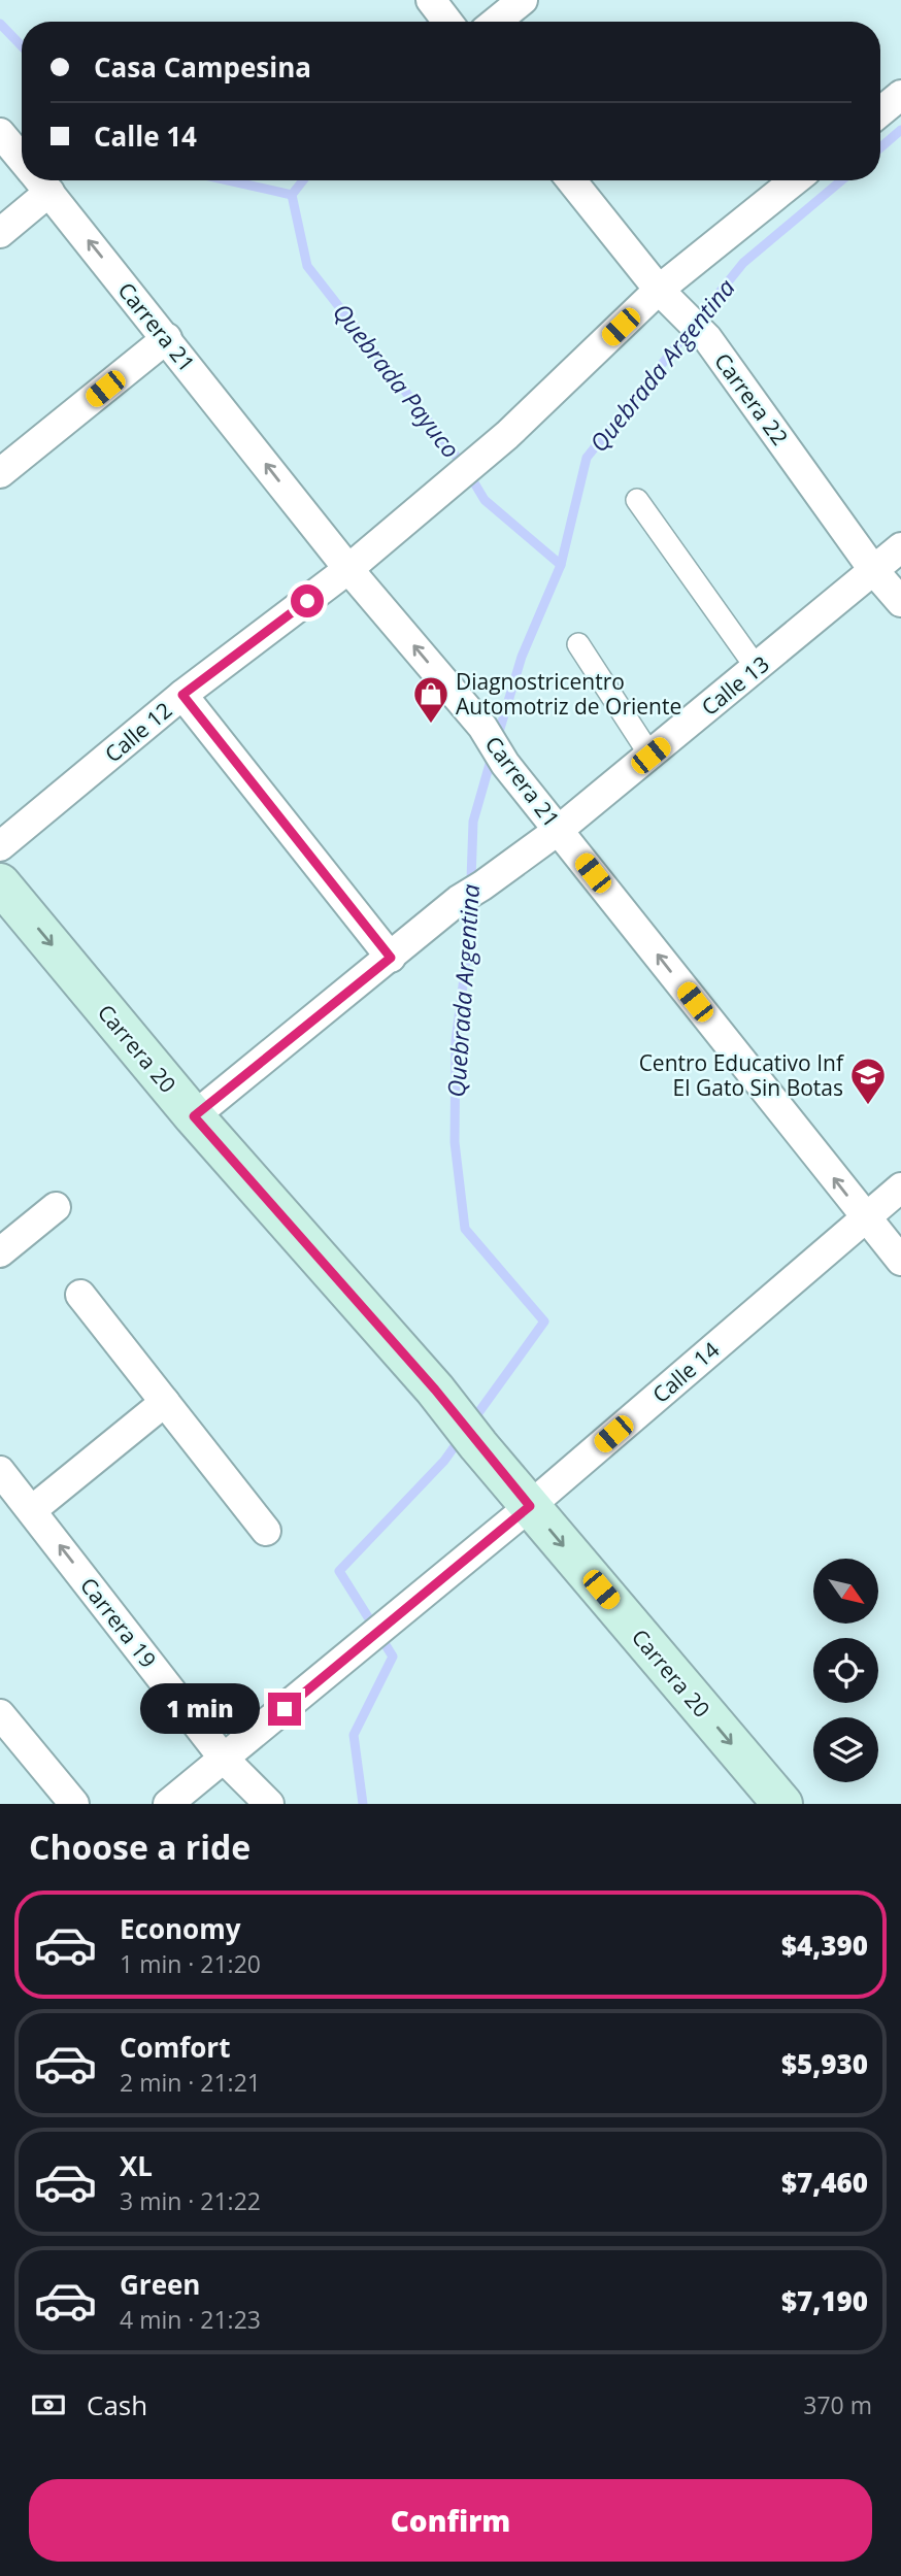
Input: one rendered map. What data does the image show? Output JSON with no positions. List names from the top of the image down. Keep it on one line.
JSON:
{"streets":{"main road":["Carrera 20"],"street":["Carrera 21","Carrera 22","Calle 13","Calle 12","Calle 14","Carrera 19"]},"crossings":[["Carrera 21","Calle 13"],["Carrera 21","Calle 12"],["Carrera 21","Calle 14"],["Carrera 22","Calle 13"],["Carrera 22","Calle 12"],["Calle 13","Carrera 20"],["Carrera 20","Calle 14"],["Calle 14","Carrera 19"]],"one_way":["Carrera 20"],"water":["Quebrada Argentina","Quebrada Payuco"],"places":{"shop":["Diagnostricentro Automotriz de Oriente"],"school or university":["Centro Educativo Inf El Gato Sin Botas"]},"north":"bottom right","page":{"banner":["Casa Campesina","Calle 14"],"bubble":"1 min","heading":"Choose a ride","list":[{"name":"Economy","note":"1 min · 21:20","value":"$4,390"},{"name":"Comfort","note":"2 min · 21:21","value":"$5,930"},{"name":"XL","note":"3 min · 21:22","value":"$7,460"},{"name":"Green","note":"4 min · 21:23","value":"$7,190"}],"pay":["Cash","370 m"],"buttons":"Confirm"}}
